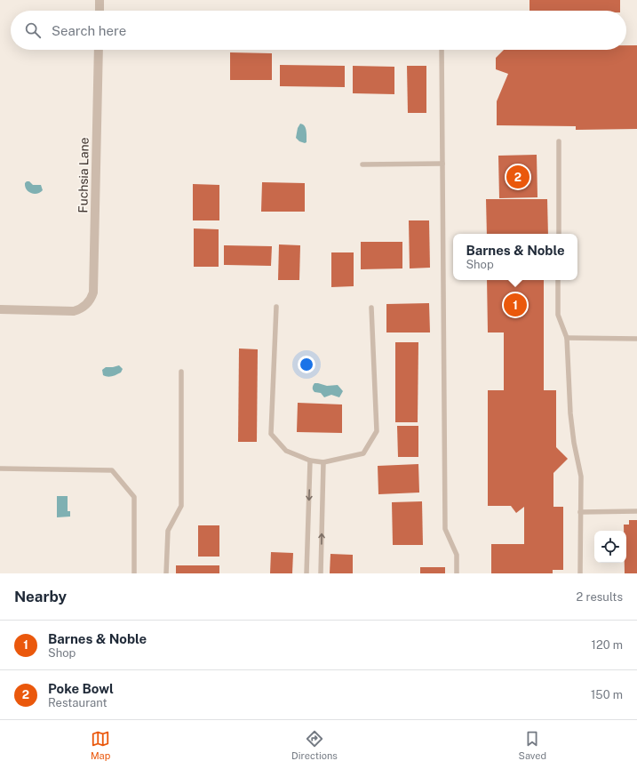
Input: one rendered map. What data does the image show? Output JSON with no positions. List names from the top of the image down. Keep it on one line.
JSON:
{"streets":{"street":["Fuchsia Lane"]},"page":{"search":"Search here","pins":["2","1"],"popup":["Barnes & Noble","Shop"],"heading":["Nearby","2 results"],"list":[{"mark":"1","name":"Barnes & Noble","note":"Shop","value":"120 m"},{"mark":"2","name":"Poke Bowl","note":"Restaurant","value":"150 m"}],"nav":["Map","Directions","Saved"]}}
